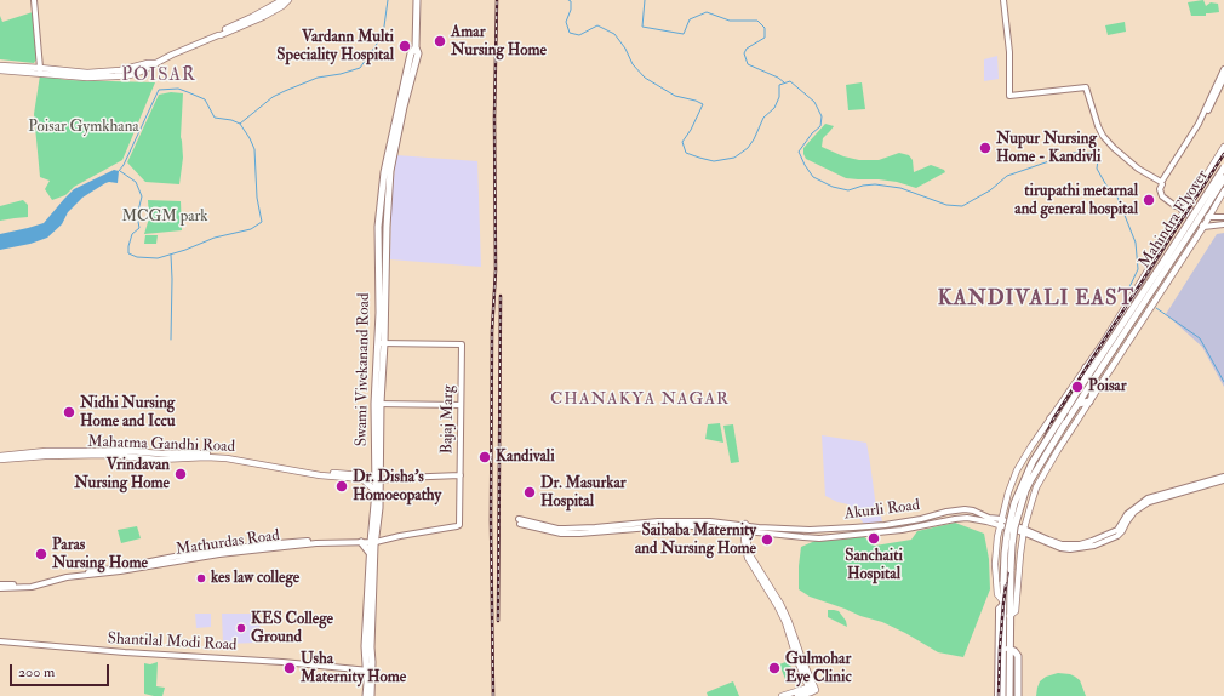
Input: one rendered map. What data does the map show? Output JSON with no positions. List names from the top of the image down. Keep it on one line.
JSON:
{"streets":{"main road":["Mahindra Flyover","Swami Vivekanand Road","Mahatma Gandhi Road"],"street":["Bajaj Marg","Akurli Road","Mathurdas Road","Shantilal Modi Road"]},"crossings":[["Swami Vivekanand Road","Bajaj Marg"],["Swami Vivekanand Road","Mahatma Gandhi Road"],["Swami Vivekanand Road","Mathurdas Road"],["Swami Vivekanand Road","Shantilal Modi Road"],["Bajaj Marg","Mathurdas Road"]],"districts":["POISAR","KANDIVALI EAST","CHANAKYA NAGAR"],"parks":["Poisar Gymkhana","MCGM park"],"places":["Amar Nursing Home","Vardann Multi Speciality Hospital","Nupur Nursing Home - Kandivli","tirupathi metarnal and general hospital","Poisar","Nidhi Nursing Home and Iccu","Kandivali","Vrindavan Nursing Home","Dr. Disha's Homoeopathy","Dr. Masurkar Hospital","Sanchaiti Hospital","Saibaba Maternity and Nursing Home","Paras Nursing Home","kes law college","KES College Ground","Usha Maternity Home","Gulmohar Eye Clinic"],"scale_bar":"200 m"}
